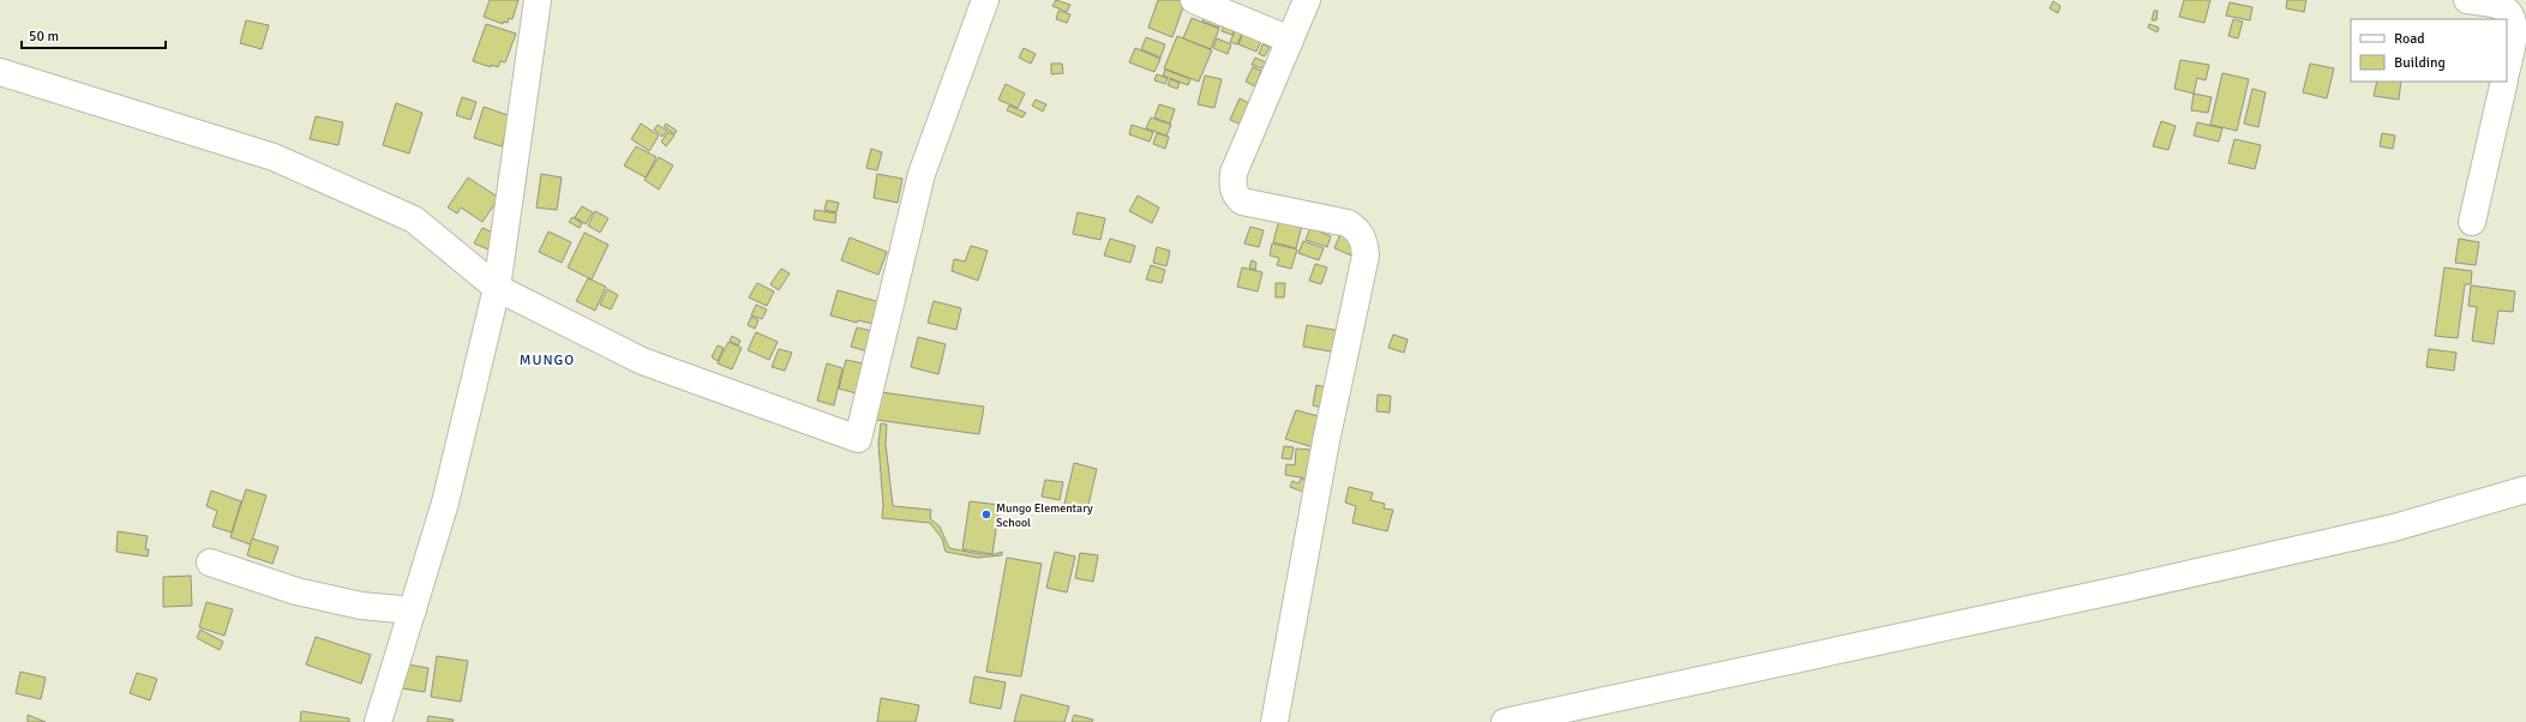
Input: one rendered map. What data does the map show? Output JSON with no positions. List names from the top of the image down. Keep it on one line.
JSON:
{"districts":["MUNGO"],"places":["Mungo Elementary School"],"legend":["Road","Building"],"scale_bar":"50 m"}
